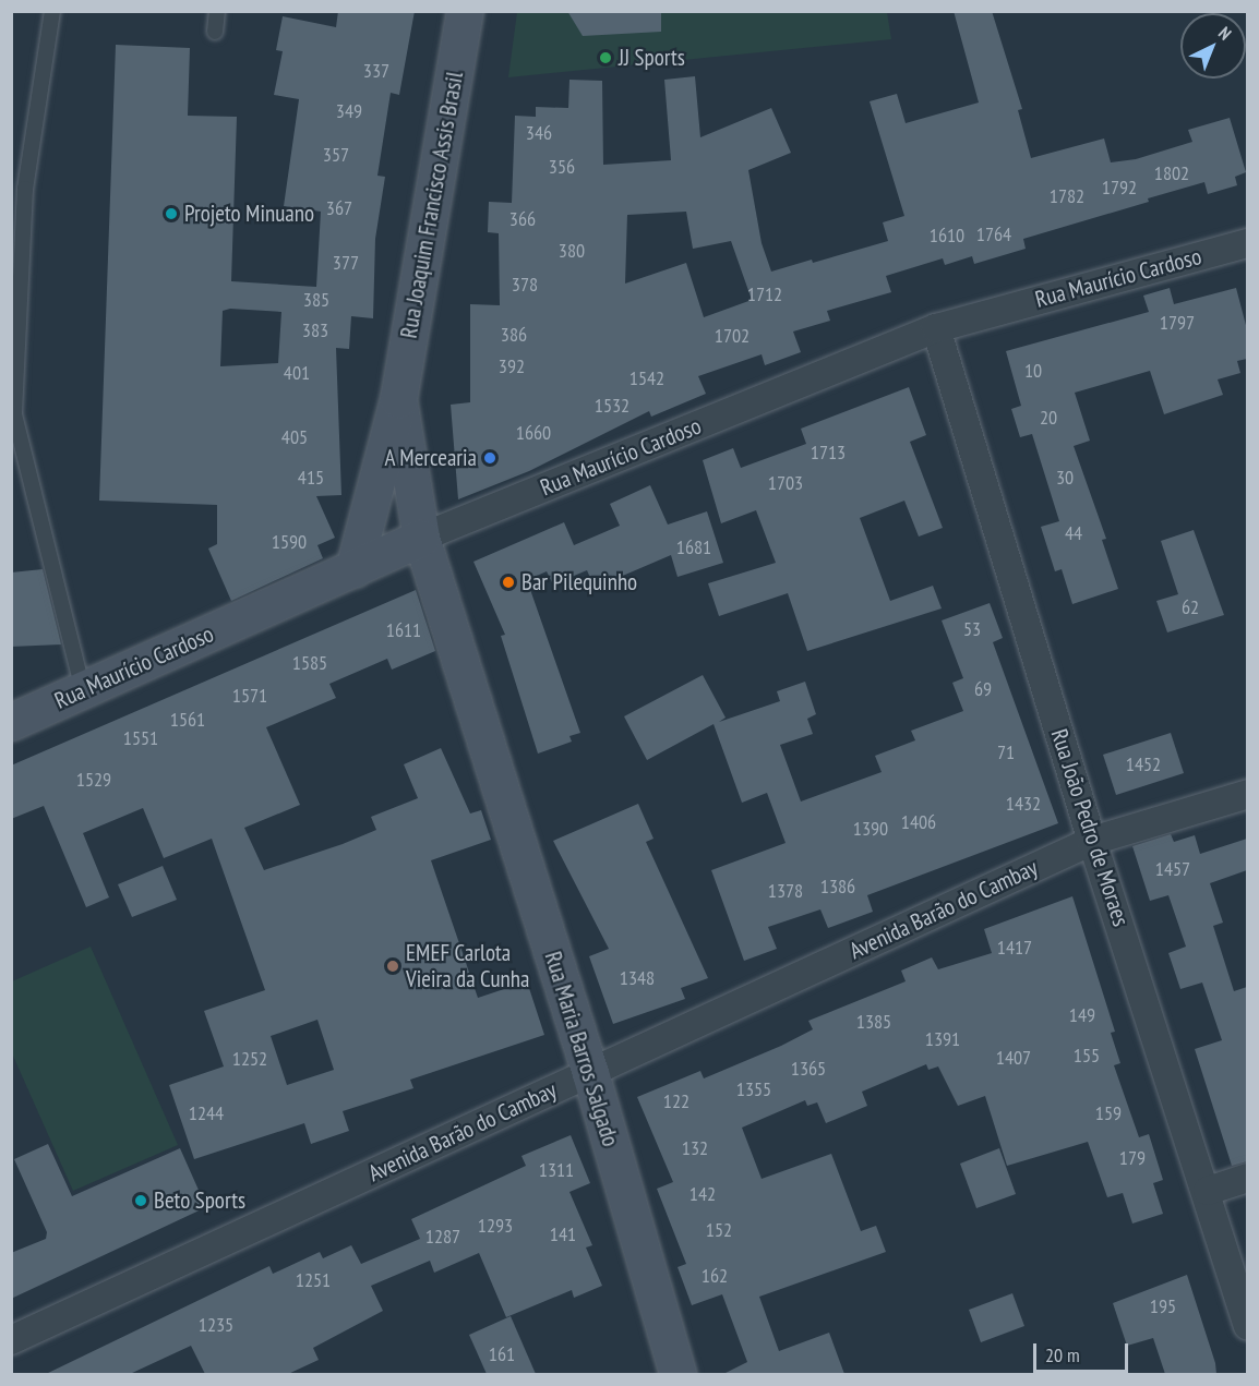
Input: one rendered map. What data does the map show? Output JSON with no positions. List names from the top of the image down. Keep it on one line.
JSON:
{"streets":{"street":["Rua Joaquim Francisco Assis Brasil","Rua Maurício Cardoso","Rua João Pedro de Moraes","Avenida Barão do Cambay","Rua Maria Barros Salgado"]},"crossings":[["Rua Joaquim Francisco Assis Brasil","Rua Maurício Cardoso"],["Rua Joaquim Francisco Assis Brasil","Rua Maria Barros Salgado"],["Rua Maurício Cardoso","Rua João Pedro de Moraes"],["Rua Maurício Cardoso","Rua Maria Barros Salgado"],["Rua João Pedro de Moraes","Avenida Barão do Cambay"],["Avenida Barão do Cambay","Rua Maria Barros Salgado"]],"places":["JJ Sports","Projeto Minuano","A Mercearia","Bar Pilequinho","EMEF Carlota Vieira da Cunha","Beto Sports"],"house_numbers":["337","349","346","357","356","1802","1792","1782","367","366","1764","1610","380","377","378","1712","385","1797","383","386","1702","392","10","401","1542","1532","20","1660","405","1713","415","30","1703","44","1590","1681","62","53","1611","1585","69","1571","1561","1551","71","1452","1529","1432","1406","1390","1457","1386","1378","1417","1348","149","1385","1391","155","1407","1252","1365","1355","122","1244","159","132","179","1311","142","1293","152","141","1287","162","1251","195","1235","161"],"scale_bar":"20 m","north":"top right"}
